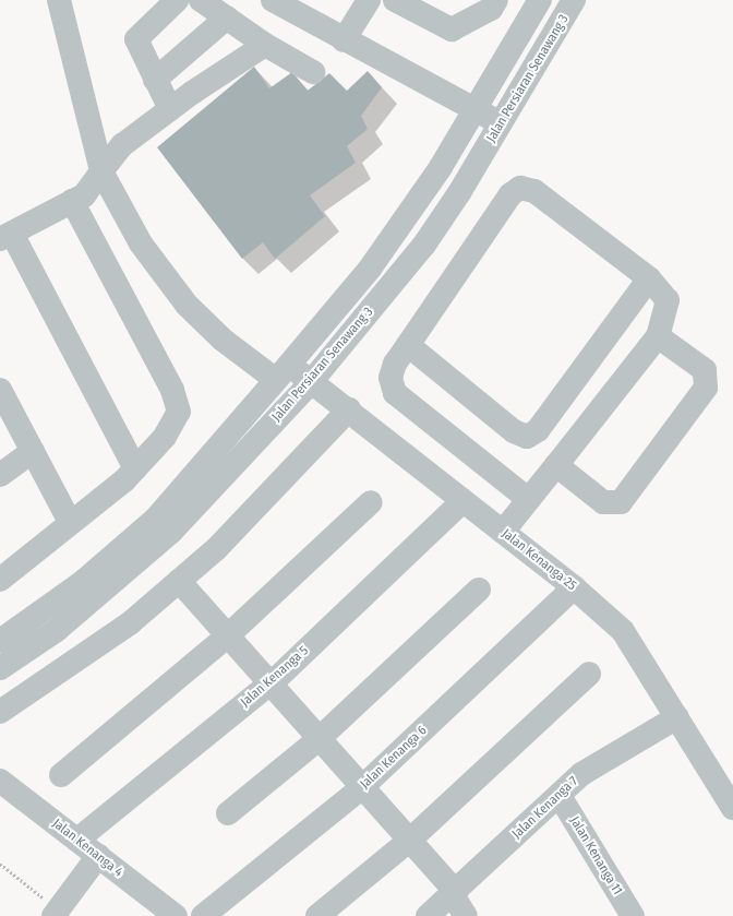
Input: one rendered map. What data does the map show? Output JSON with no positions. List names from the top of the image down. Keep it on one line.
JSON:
{"streets":{"street":["Jalan Persiaran Senawang 3","Jalan Kenanga 25","Jalan Kenanga 5","Jalan Kenanga 6","Jalan Kenanga 7","Jalan Kenanga 4","Jalan Kenanga 11"]},"crossings":[["Jalan Persiaran Senawang 3","Jalan Kenanga 25"],["Jalan Kenanga 25","Jalan Kenanga 5"],["Jalan Kenanga 25","Jalan Kenanga 6"],["Jalan Kenanga 25","Jalan Kenanga 7"],["Jalan Kenanga 5","Jalan Kenanga 4"],["Jalan Kenanga 7","Jalan Kenanga 11"]]}
